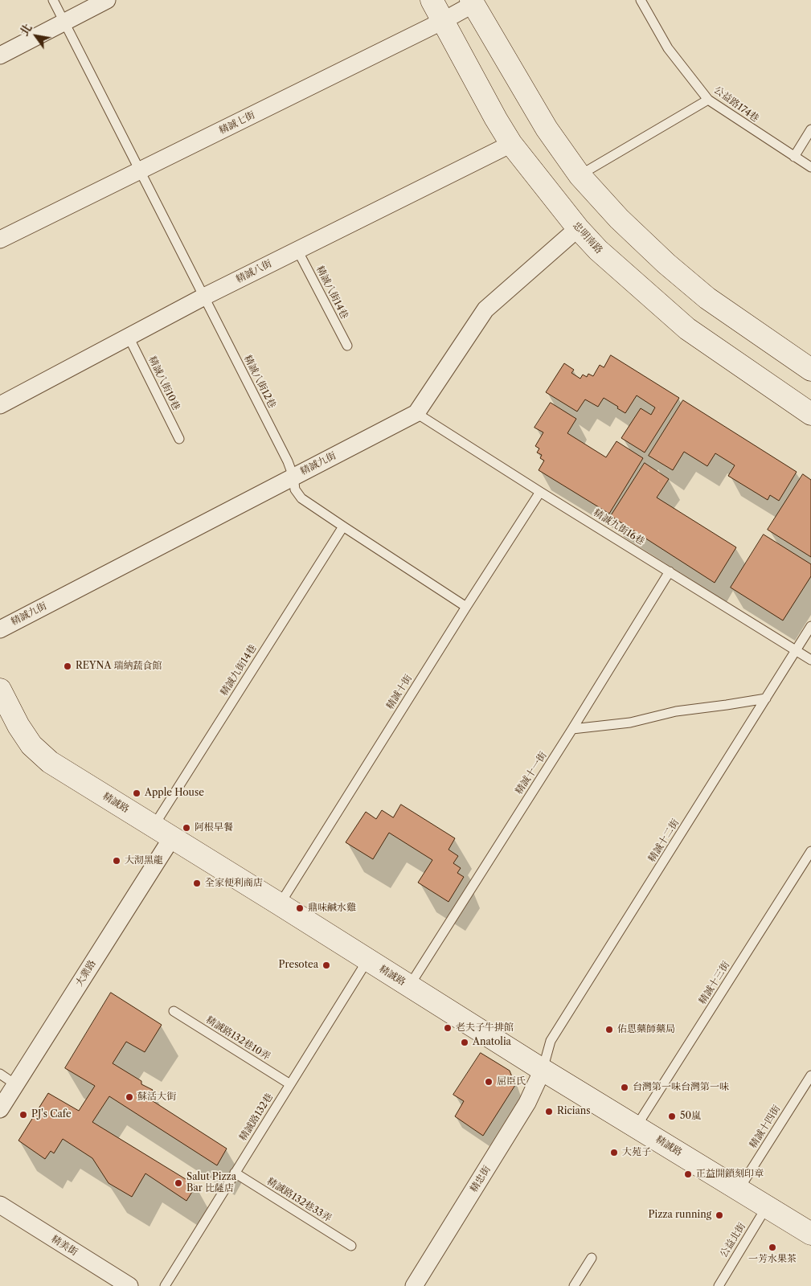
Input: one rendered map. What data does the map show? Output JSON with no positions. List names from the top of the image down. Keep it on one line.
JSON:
{"streets":{"main road":["忠明南路","精誠路"],"street":["精誠七街","精誠八街","精誠九街","大業路","精忠街","精美街"],"lane":["公益路174巷","精誠八街14巷","精誠八街12巷","精誠八街10巷","精誠九街16巷","精誠九街14巷","精誠十街","精誠十一街","精誠十二街","精誠十三街","精誠路132巷10弄","精誠路132巷","精誠十四街","精誠路132巷33弄","公益北街"]},"crossings":[["精誠七街","忠明南路"],["精誠七街","精誠八街12巷"],["忠明南路","精誠八街"],["忠明南路","精誠九街"],["精誠八街","精誠八街14巷"],["精誠八街","精誠八街12巷"],["精誠八街","精誠八街10巷"],["精誠八街12巷","精誠九街"],["精誠九街","精誠九街16巷"],["精誠九街16巷","精誠十街"],["精誠九街16巷","精誠十一街"],["精誠九街16巷","精誠十二街"],["精誠九街14巷","精誠路"],["精誠十街","精誠路"],["精誠十一街","精誠路"],["精誠路","精誠十二街"],["精誠路","大業路"],["精誠路","精誠十三街"],["精誠路","精誠路132巷"],["精誠路","精誠十四街"],["精誠路","精忠街"],["精誠路","公益北街"],["精誠十二街","精忠街"],["精誠路132巷10弄","精誠路132巷"],["精誠路132巷","精誠路132巷33弄"]],"places":["REYNA 瑞納蔬食館","Apple House","阿根早餐","大沏黑龍","全家便利商店","鼎味鹹水雞","Presotea","老夫子牛排館","佑恩藥師藥局","Anatolia","屈臣氏","台灣第一味台灣第一味","蘇活大街","Ricians","PJ's Cafe","50嵐","大苑子","正益開鎖刻印章","Salut Pizza Bar 比薩店","Pizza running","一芳水果茶"],"north":"top left"}
